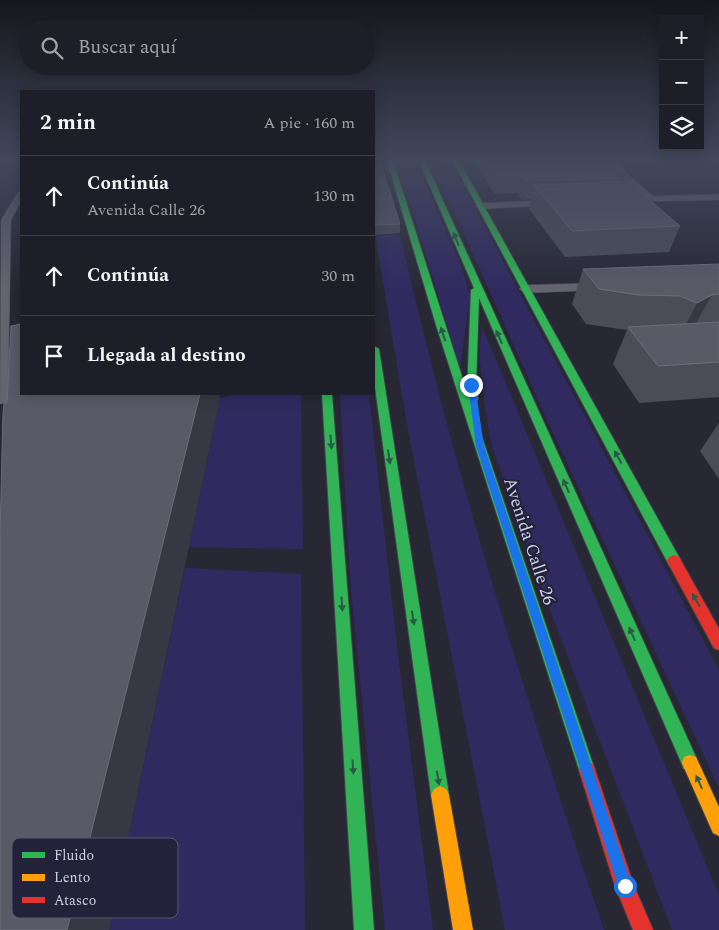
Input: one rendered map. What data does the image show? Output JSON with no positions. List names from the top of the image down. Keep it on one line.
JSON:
{"streets":{"main road":["Avenida Calle 26"]},"legend":["Fluido","Lento","Atasco"],"page":{"map_buttons":["+","−"],"search":"Buscar aquí","heading":["2 min","A pie · 160 m"],"list":[["Continúa","Avenida Calle 26","130 m"],["Continúa","30 m"],"Llegada al destino"]}}
